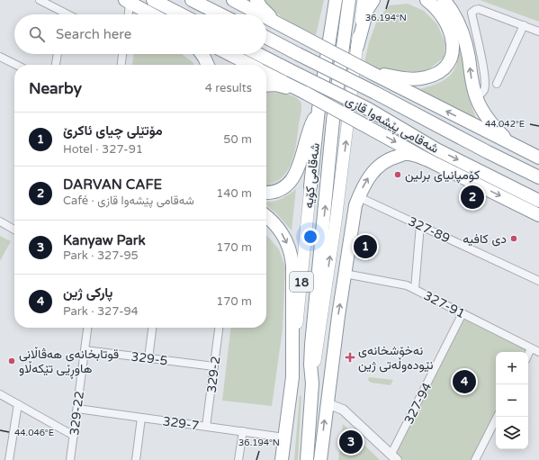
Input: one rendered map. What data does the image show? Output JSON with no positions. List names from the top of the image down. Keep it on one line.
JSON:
{"streets":{"highway":["شەقامی پێشەوا قازی","شەقامی کۆیە","18"],"street":["327-89","327-91","329-5","329-2","327-94","329-22","329-7"]},"crossings":[["شەقامی کۆیە","329-7"],["327-91","327-94"],["329-5","329-2"],["329-5","329-22"],["329-2","329-7"],["329-22","329-7"]],"places":{"other":["کۆمپانیای برلین","دى كافيه","قوتابخانەی هەڤاڵانی هاوڕێی تێکەڵاو"],"health":["نەخۆشخانەی نێودەوڵەتی ژین"]},"page":{"search":"Search here","heading":["Nearby","4 results"],"list":[{"mark":"1","name":"مۆتێلی چیای ئاکرێ","note":"Hotel · 327-91","value":"50 m"},{"mark":"2","name":"DARVAN CAFE","note":"Café · شەقامی پێشەوا قازی","value":"140 m"},{"mark":"3","name":"Kanyaw Park","note":"Park · 327-95","value":"170 m"},{"mark":"4","name":"پارکی ژین","note":"Park · 327-94","value":"170 m"}],"pins":["2","1","4","3"],"map_buttons":["+","−"]},"coordinates":["36.194°N","44.042°E","44.046°E"]}
